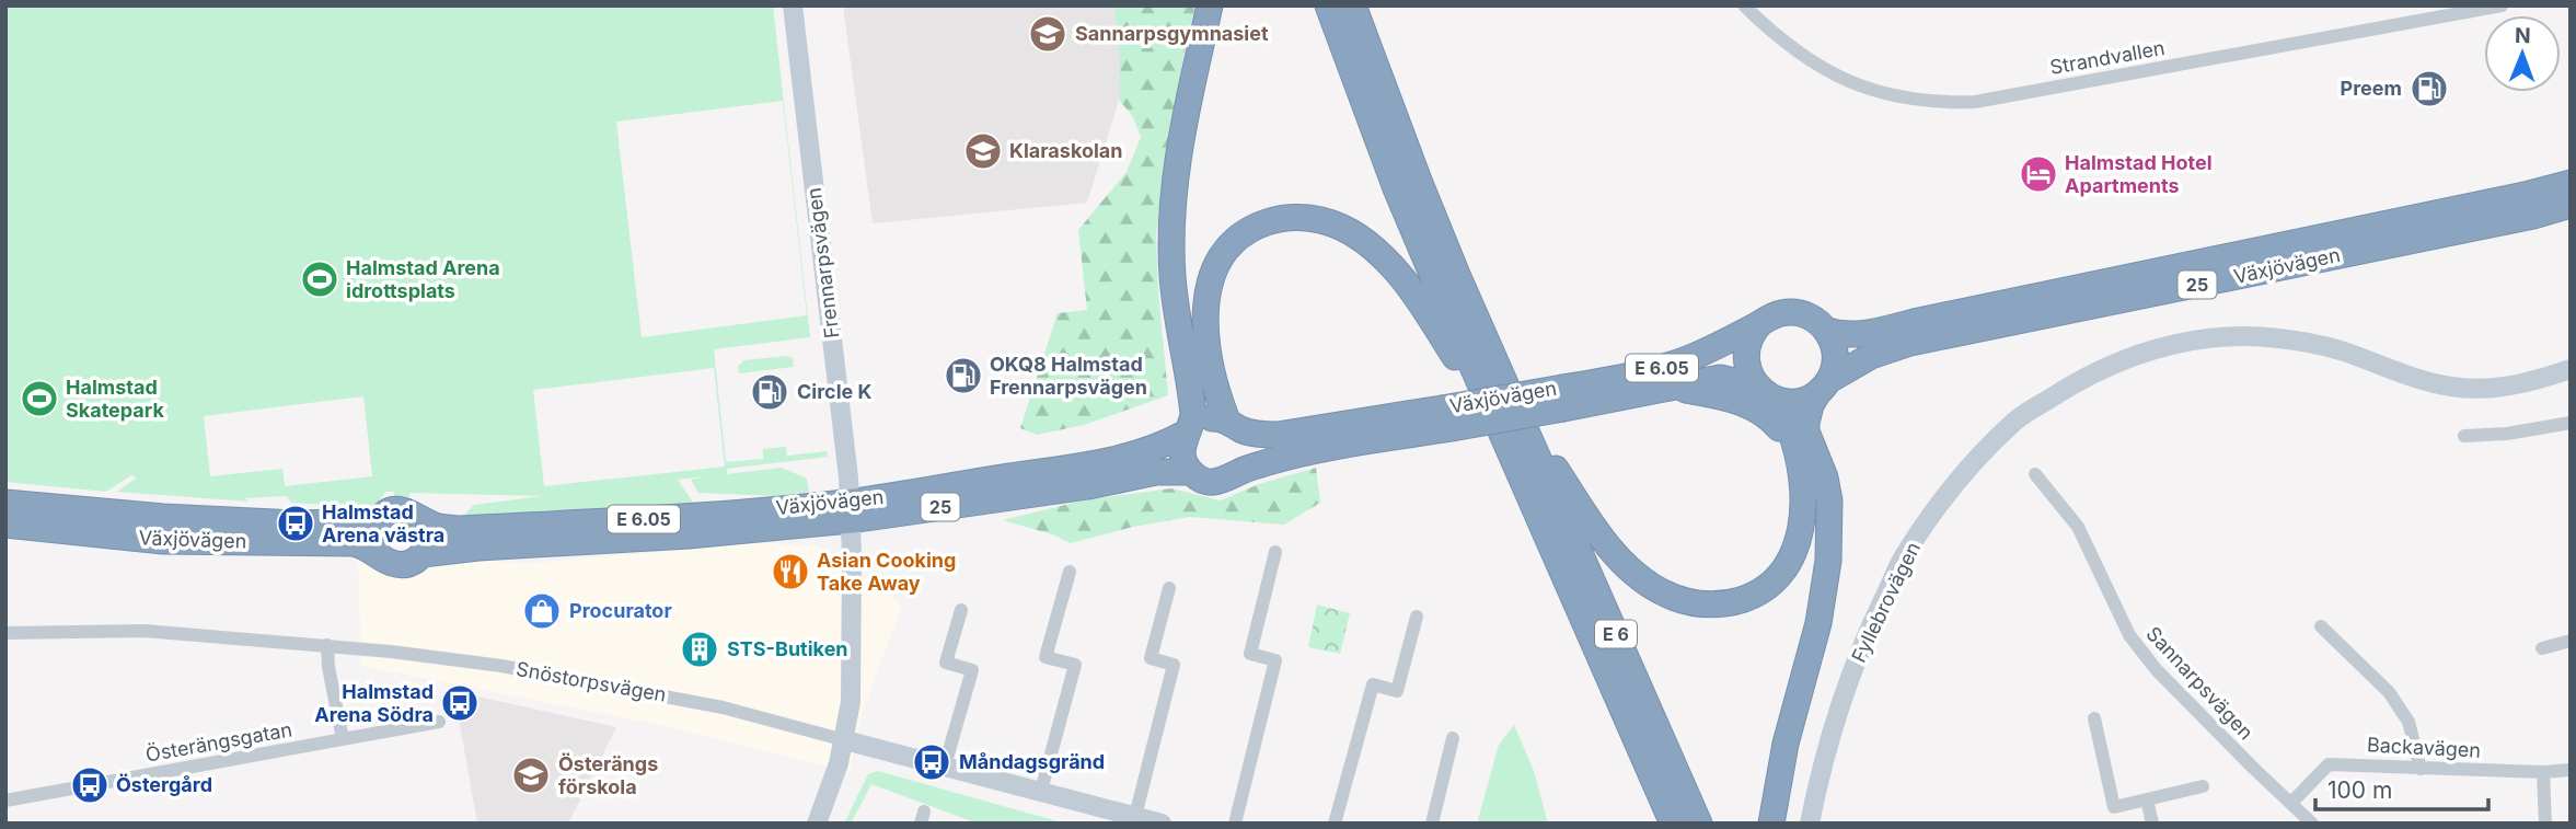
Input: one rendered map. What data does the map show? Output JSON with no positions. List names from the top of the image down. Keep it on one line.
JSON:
{"streets":{"highway":["Växjövägen","25","E 6.05","E 6"],"street":["Strandvallen","Frennarpsvägen","Fyllebrovägen","Snöstorpsvägen","Sannarpsvägen","Österängsgatan","Backavägen"]},"crossings":[["Frennarpsvägen","Växjövägen"],["Frennarpsvägen","Snöstorpsvägen"],["Sannarpsvägen","Backavägen"]],"places":{"school or university":["Sannarpsgymnasiet","Klaraskolan","Österängs förskola"],"fuel station":["Preem","OKQ8 Halmstad Frennarpsvägen","Circle K"],"hotel":["Halmstad Hotel Apartments"],"sports":["Halmstad Arena idrottsplats","Halmstad Skatepark"],"bus stop":["Halmstad Arena västra","Halmstad Arena Södra","Måndagsgränd","Östergård"],"restaurant":["Asian Cooking Take Away"],"shop":["Procurator"],"building":["STS-Butiken"]},"scale_bar":"100 m","north":"top"}
